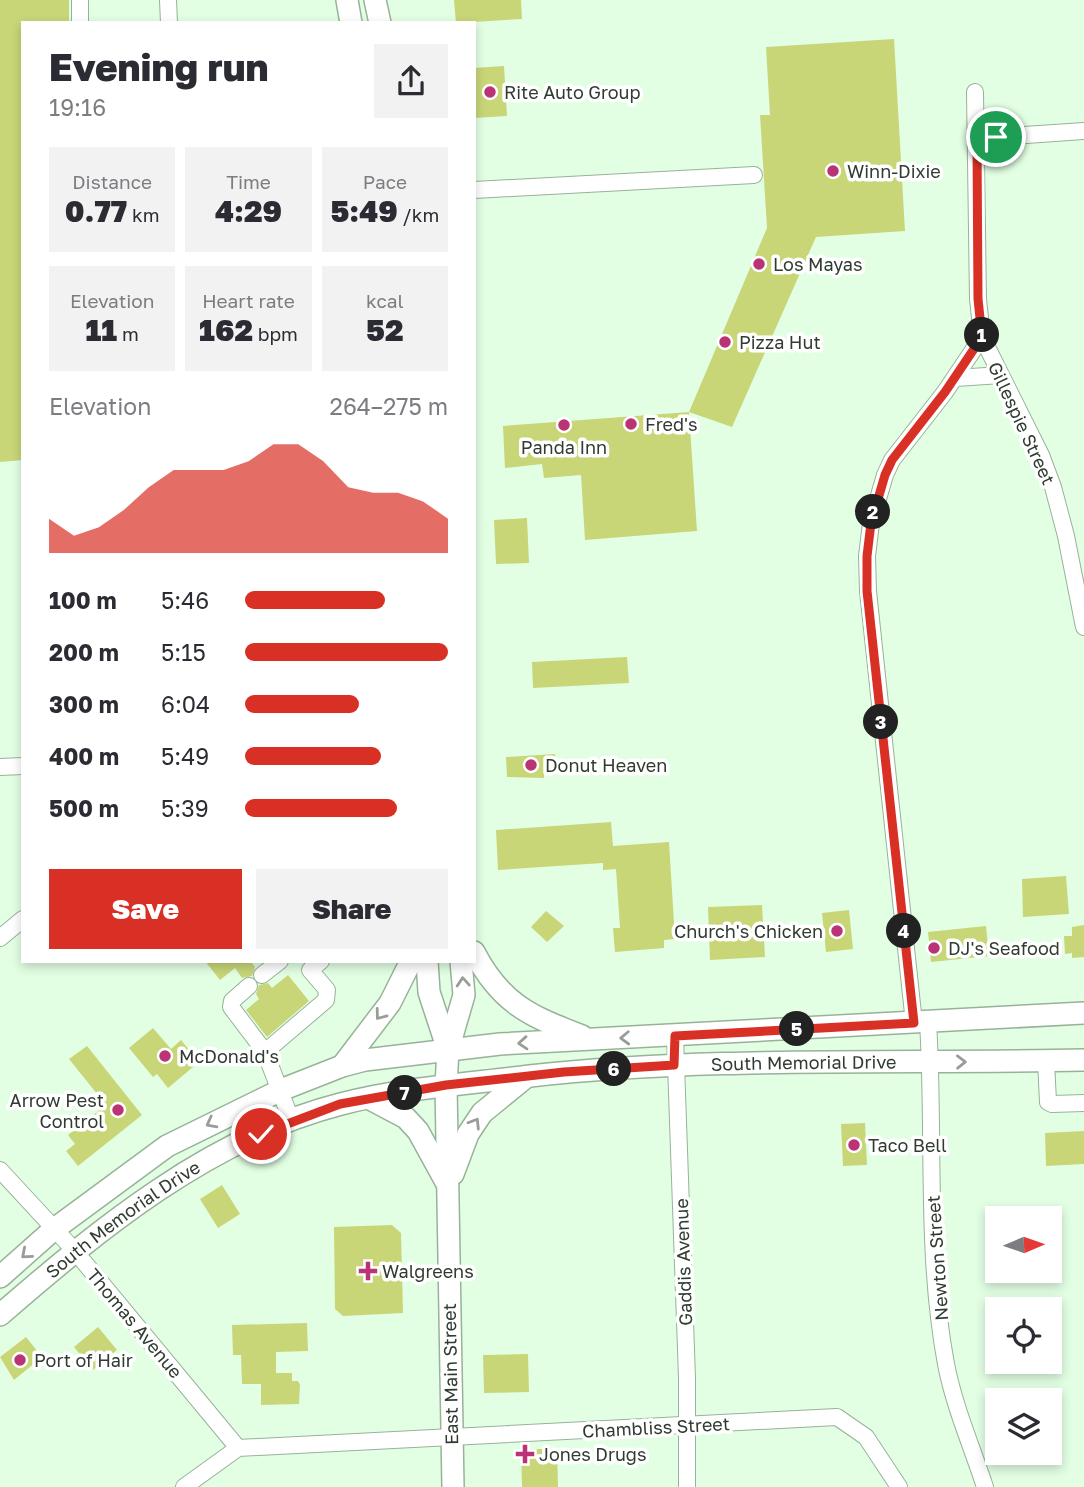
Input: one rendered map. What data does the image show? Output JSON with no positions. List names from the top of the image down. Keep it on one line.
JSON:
{"streets":{"main road":["South Memorial Drive","East Main Street"],"street":["Gillespie Street","Newton Street","Gaddis Avenue","Thomas Avenue","Chambliss Street"]},"crossings":[["Gillespie Street","Newton Street"],["South Memorial Drive","Newton Street"],["South Memorial Drive","Gaddis Avenue"],["South Memorial Drive","Thomas Avenue"],["South Memorial Drive","East Main Street"],["Gaddis Avenue","Chambliss Street"],["Thomas Avenue","Chambliss Street"],["East Main Street","Chambliss Street"]],"places":{"other":["Rite Auto Group","Winn-Dixie","Los Mayas","Pizza Hut","Fred's","Panda Inn","Donut Heaven","Church's Chicken","DJ's Seafood","McDonald's","Arrow Pest Control","Taco Bell","Port of Hair"],"health":["Walgreens","Jones Drugs"]},"north":"right","page":{"heading":["Evening run","19:16"],"stats":[["Distance","0.77 km"],["Time","4:29"],["Pace","5:49 /km"],["Elevation","11 m"],["Heart rate","162 bpm"],["kcal","52"]],"pins":["1","2","3","4","5","6","7"],"chart":["Elevation","264–275 m"],"list":[{"name":"100 m","note":"5:46"},{"name":"200 m","note":"5:15"},{"name":"300 m","note":"6:04"},{"name":"400 m","note":"5:49"},{"name":"500 m","note":"5:39"}],"buttons":["Save","Share"]}}
